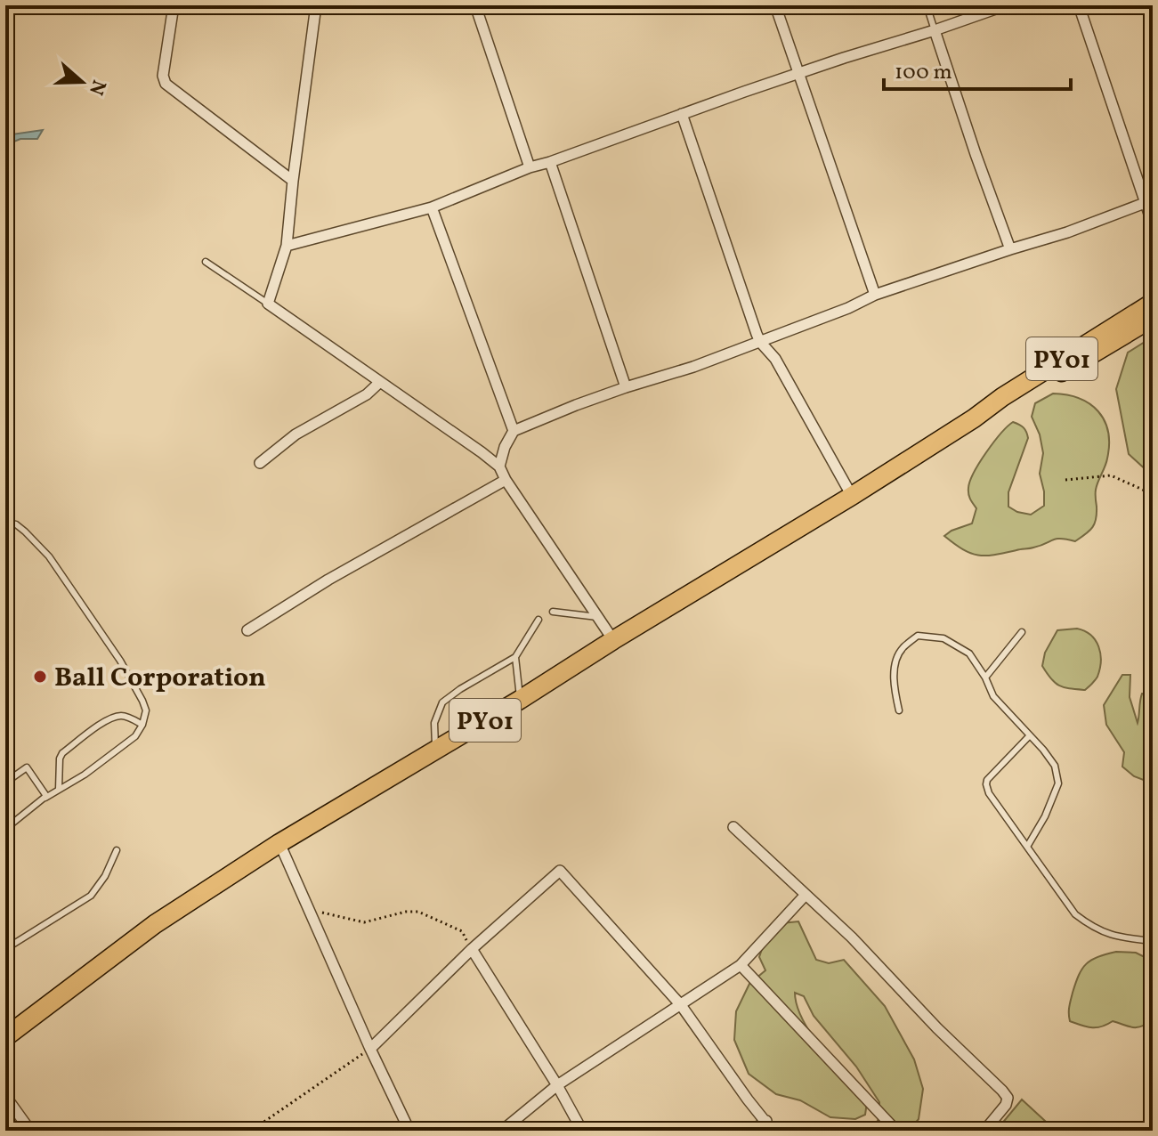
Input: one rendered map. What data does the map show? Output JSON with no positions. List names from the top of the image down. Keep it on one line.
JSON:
{"streets":{"highway":["PY01"]},"places":["Ball Corporation"],"scale_bar":"100 m","north":"right"}
